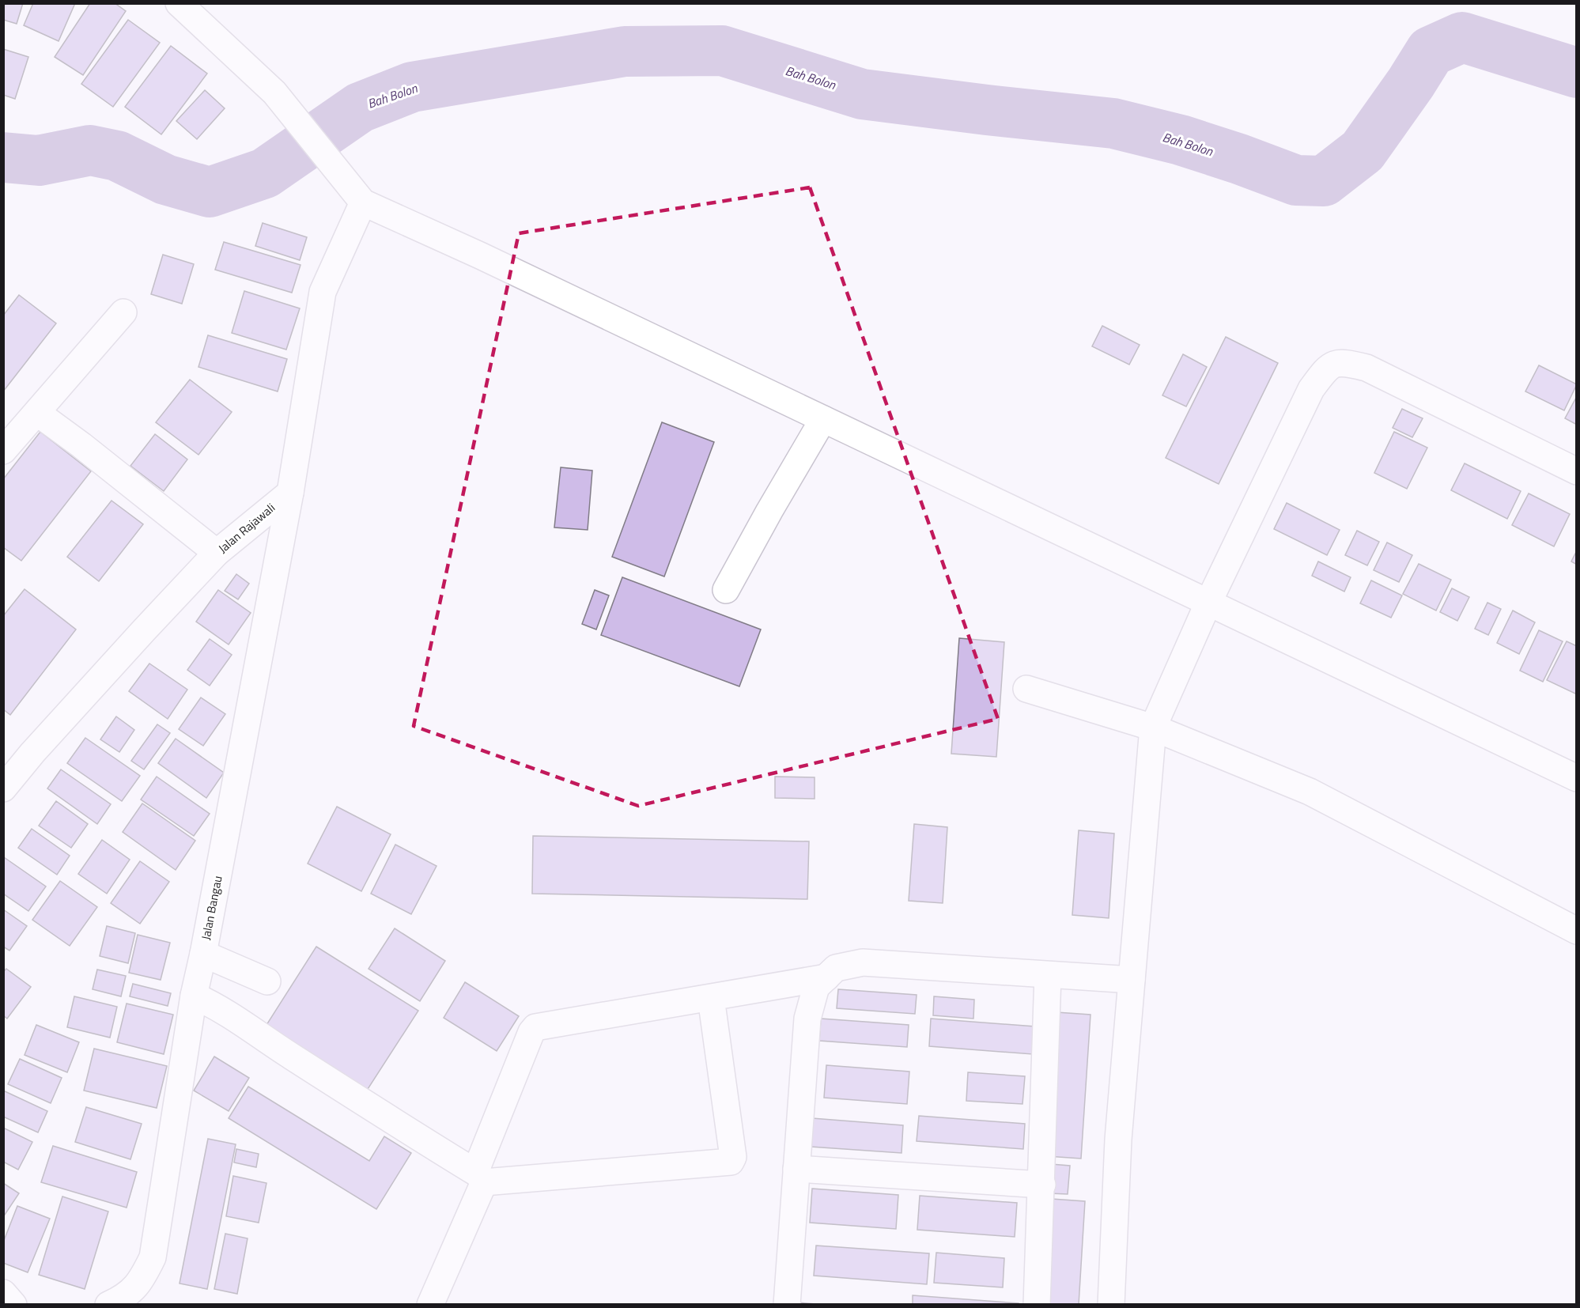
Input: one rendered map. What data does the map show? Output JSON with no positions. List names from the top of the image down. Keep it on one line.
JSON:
{"streets":{"street":["Jalan Rajawali","Jalan Bangau"]},"crossings":[["Jalan Rajawali","Jalan Bangau"]],"water":["Bah Bolon"]}
